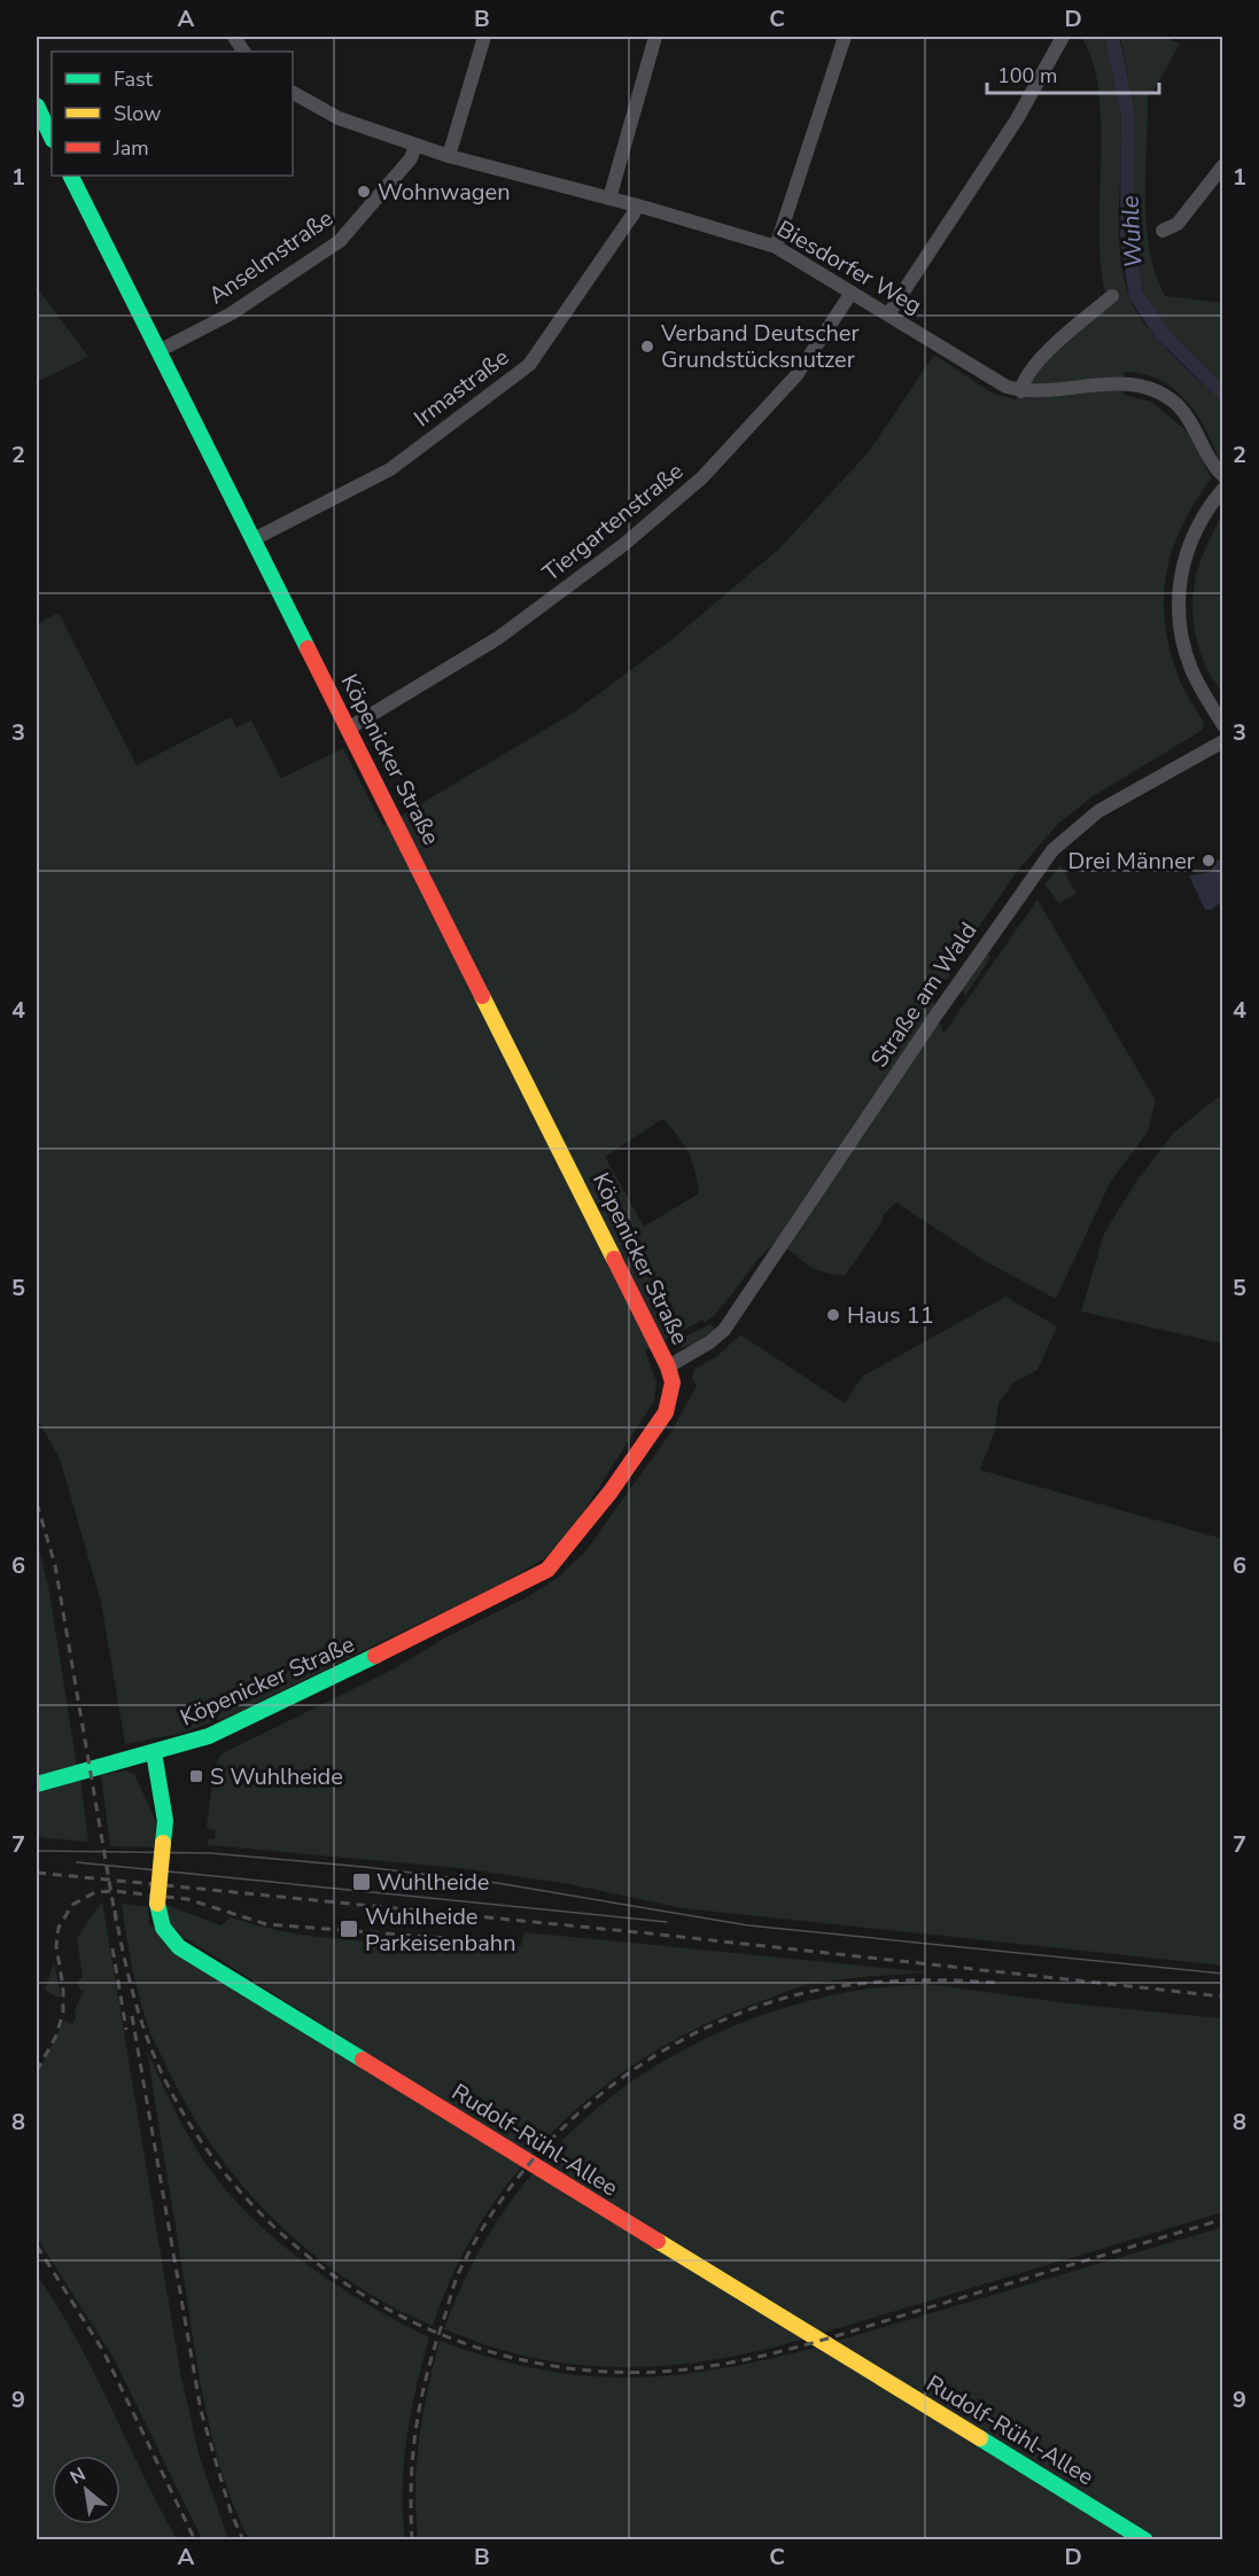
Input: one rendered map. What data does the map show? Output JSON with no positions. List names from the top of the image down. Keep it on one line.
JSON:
{"streets":{"main road":["Köpenicker Straße","Rudolf-Rühl-Allee"],"street":["Anselmstraße","Biesdorfer Weg","Irmastraße","Tiergartenstraße","Straße am Wald"]},"crossings":[["Anselmstraße","Biesdorfer Weg"],["Anselmstraße","Köpenicker Straße"],["Biesdorfer Weg","Irmastraße"],["Biesdorfer Weg","Tiergartenstraße"],["Irmastraße","Köpenicker Straße"],["Tiergartenstraße","Köpenicker Straße"],["Köpenicker Straße","Straße am Wald"],["Köpenicker Straße","Rudolf-Rühl-Allee"]],"water":["Wuhle"],"places":{"other":["Wohnwagen","Verband Deutscher Grundstücksnutzer","Drei Männer","Haus 11"],"transit":["S Wuhlheide","Wuhlheide","Wuhlheide Parkeisenbahn"]},"legend":["Fast","Slow","Jam"],"scale_bar":"100 m","north":"top left","grid":{"columns":["A","B","C","D"],"rows":["1","2","3","4","5","6","7","8","9"]}}
